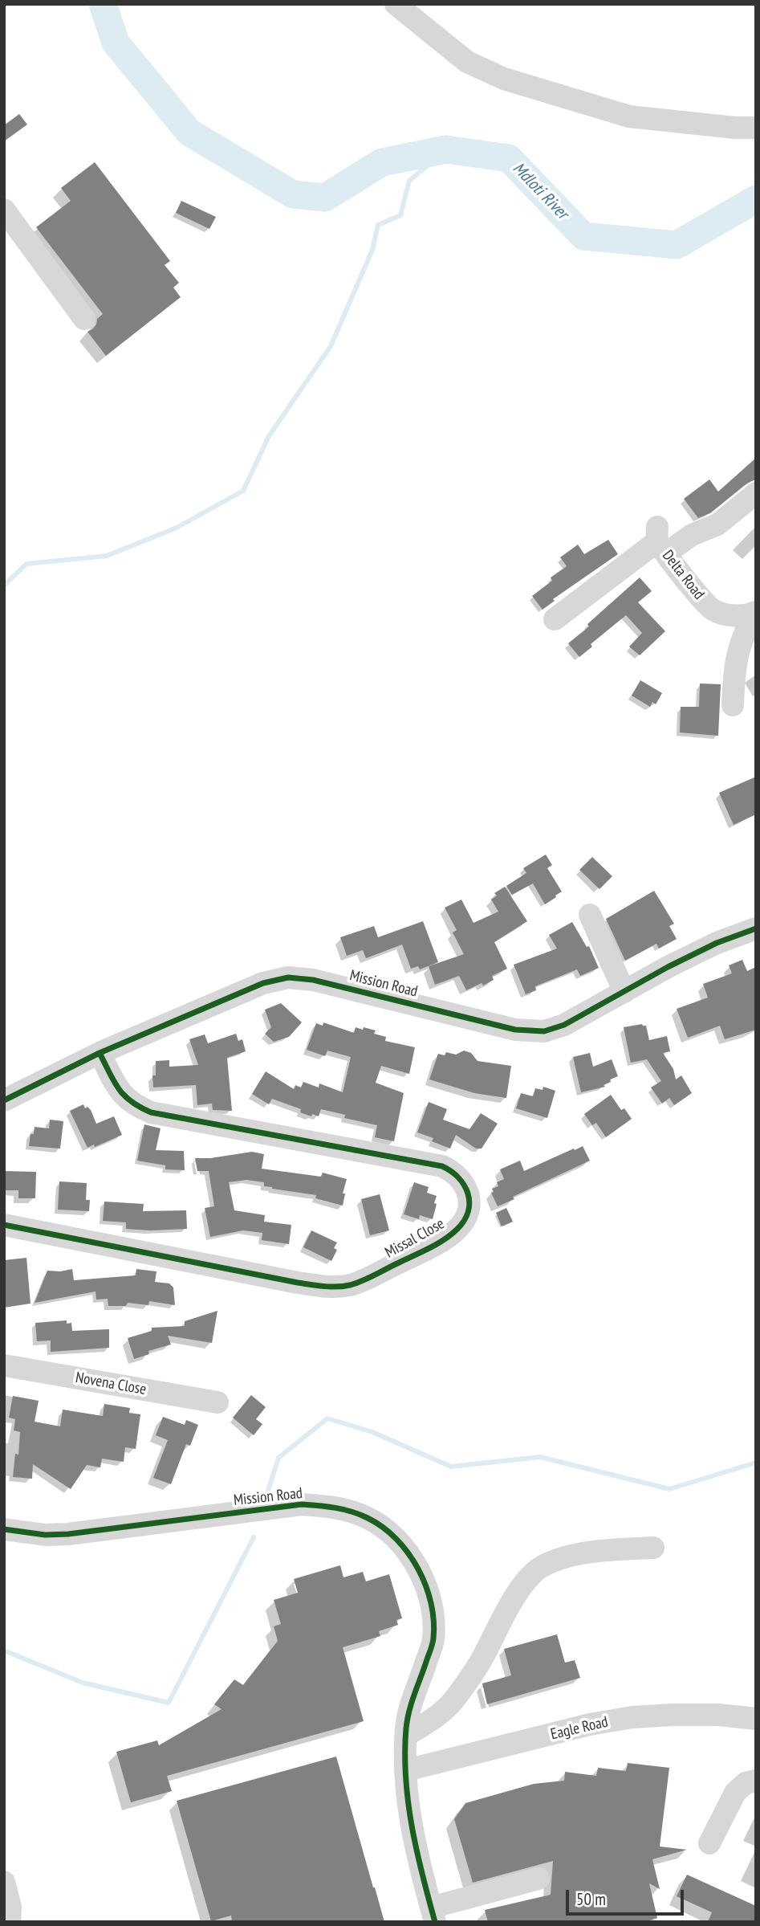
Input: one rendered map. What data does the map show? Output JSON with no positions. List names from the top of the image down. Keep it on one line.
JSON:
{"streets":{"street":["Delta Road","Mission Road","Missal Close","Novena Close","Eagle Road"]},"crossings":[["Mission Road","Missal Close"],["Mission Road","Eagle Road"]],"water":["Mdloti River"],"scale_bar":"50 m"}
